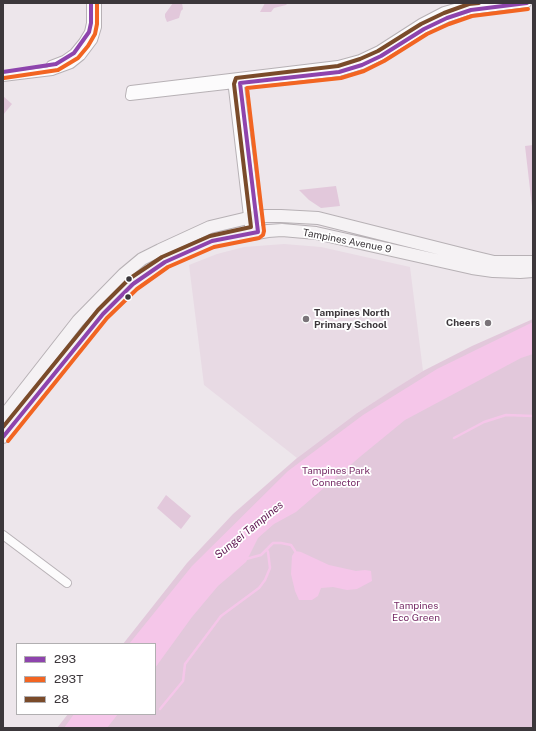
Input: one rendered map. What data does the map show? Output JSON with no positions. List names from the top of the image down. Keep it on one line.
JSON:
{"streets":{"main road":["Tampines Avenue 9"]},"water":["Sungei Tampines"],"parks":["Tampines Park Connector","Tampines Eco Green"],"places":["Tampines North Primary School","Cheers"],"lines":["transit line 293","transit line 293T","transit line 28"],"legend":["293","293T","28"]}
